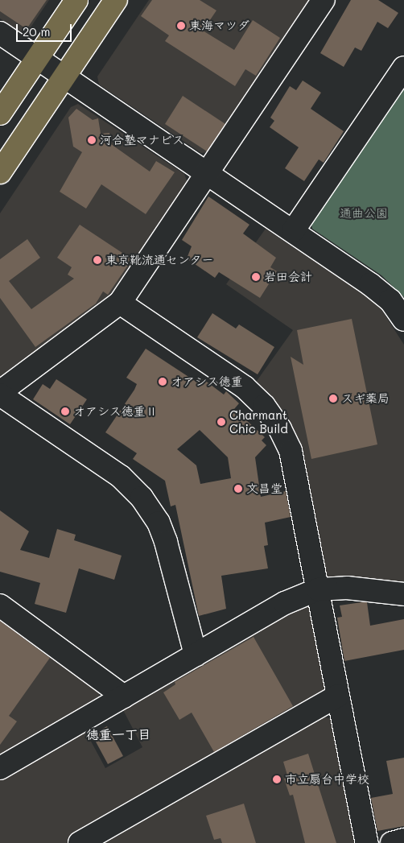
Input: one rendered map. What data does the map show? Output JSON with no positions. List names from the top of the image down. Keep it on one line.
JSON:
{"districts":["徳重一丁目"],"parks":["通曲公園"],"places":["東海マツダ","河合塾マナビス","東京靴流通センター","岩田会計","オアシス徳重","スギ薬局","オアシス徳重Ⅱ","Charmant Chic Build","文昌堂","市立扇台中学校"],"scale_bar":"20 m"}
